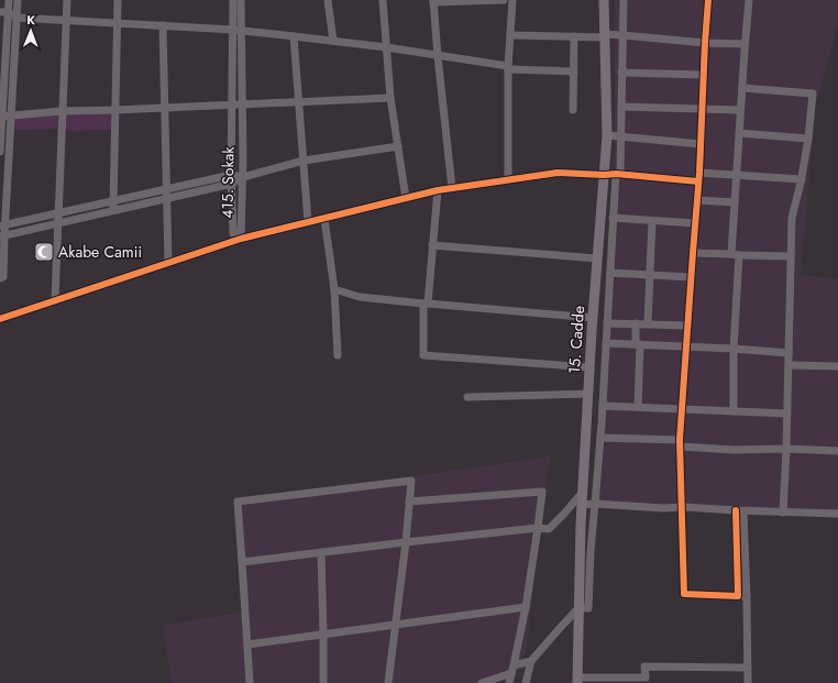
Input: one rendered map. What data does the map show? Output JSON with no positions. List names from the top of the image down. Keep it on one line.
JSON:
{"streets":{"main road":["15. Cadde"],"street":["415. Sokak"]},"places":{"mosque":["Akabe Camii"]},"north":"top"}
